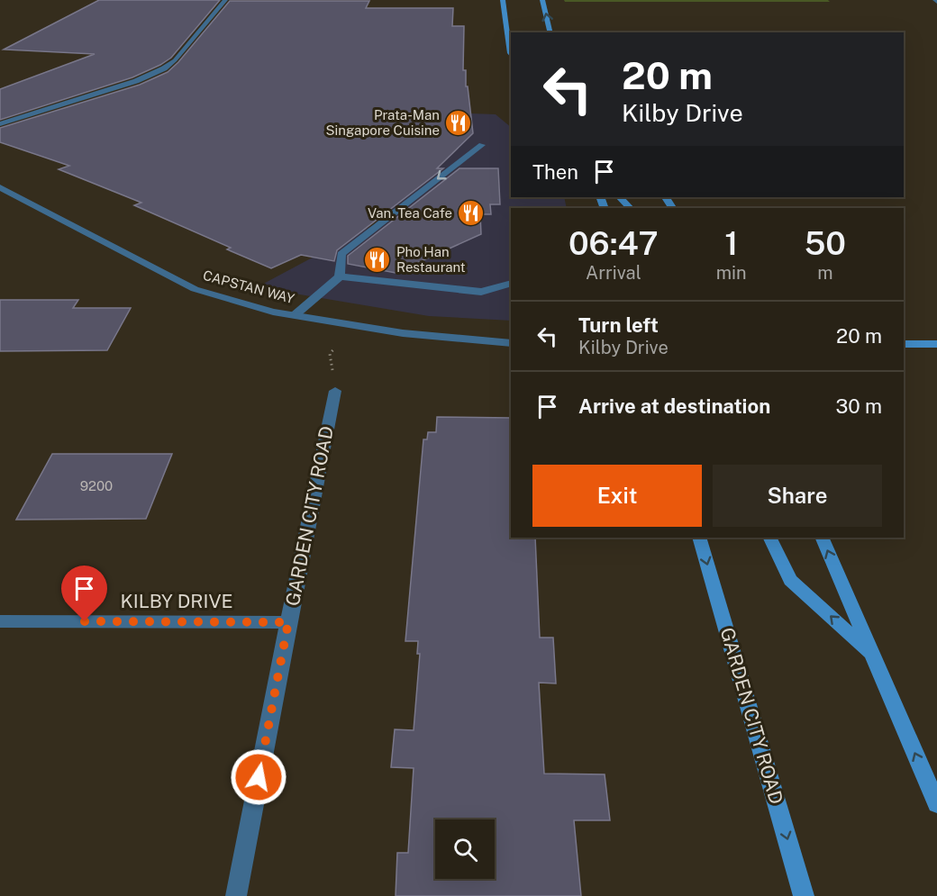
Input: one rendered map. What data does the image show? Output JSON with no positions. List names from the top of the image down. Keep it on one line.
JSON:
{"streets":{"main road":["GARDEN CITY ROAD"],"street":["CAPSTAN WAY","KILBY DRIVE"]},"crossings":[["GARDEN CITY ROAD","KILBY DRIVE"]],"one_way":["GARDEN CITY ROAD"],"places":{"restaurant":["Prata-Man Singapore Cuisine","Van. Tea Cafe","Pho Han Restaurant"]},"house_numbers":["9200"],"page":{"turn":["20 m","Kilby Drive"],"then":"Then","eta":["06:47","Arrival","1","min","50","m"],"list":[{"name":"Turn left","note":"Kilby Drive","value":"20 m"},{"name":"Arrive at destination","value":"30 m"}],"buttons":["Exit","Share"]}}
